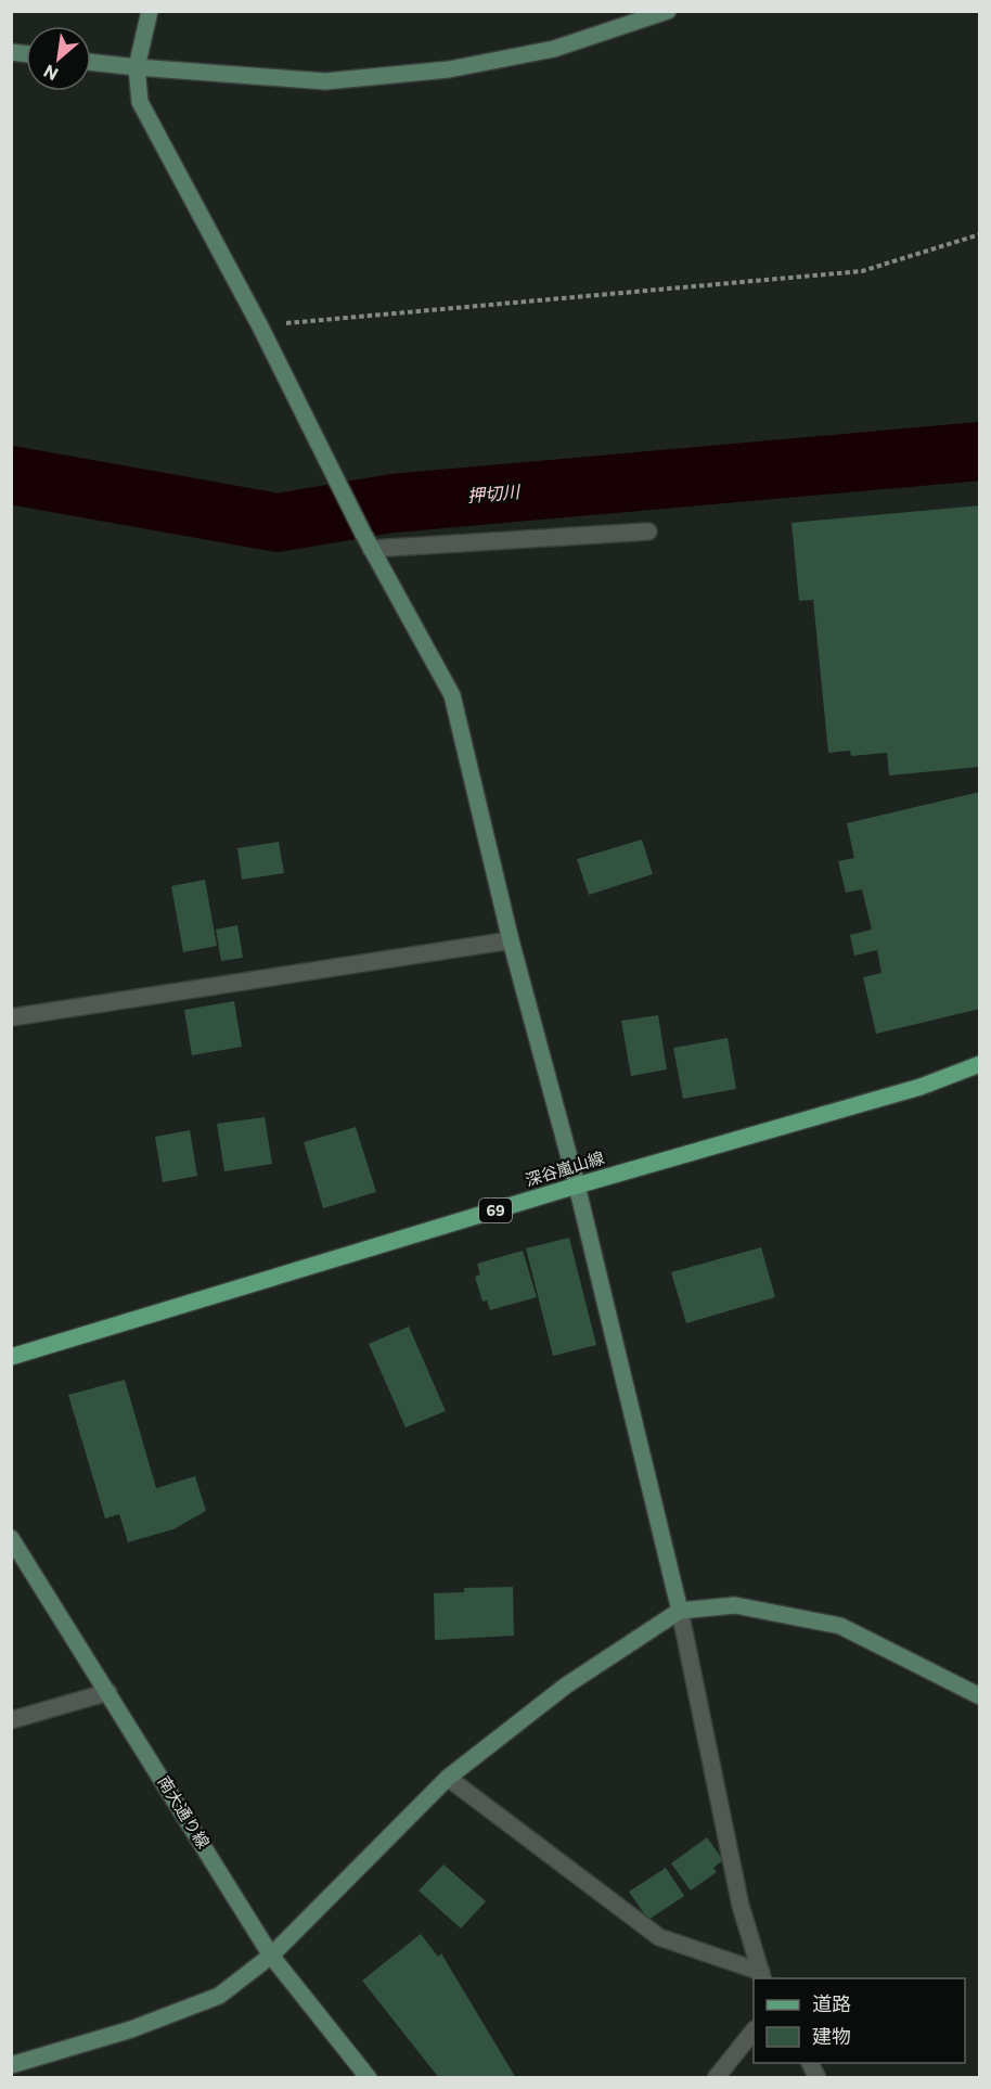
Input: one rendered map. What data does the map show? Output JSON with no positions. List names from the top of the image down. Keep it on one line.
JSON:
{"streets":{"main road":["深谷嵐山線","69"],"street":["南大通り線"]},"water":["押切川"],"legend":["道路","建物"],"north":"bottom left"}
